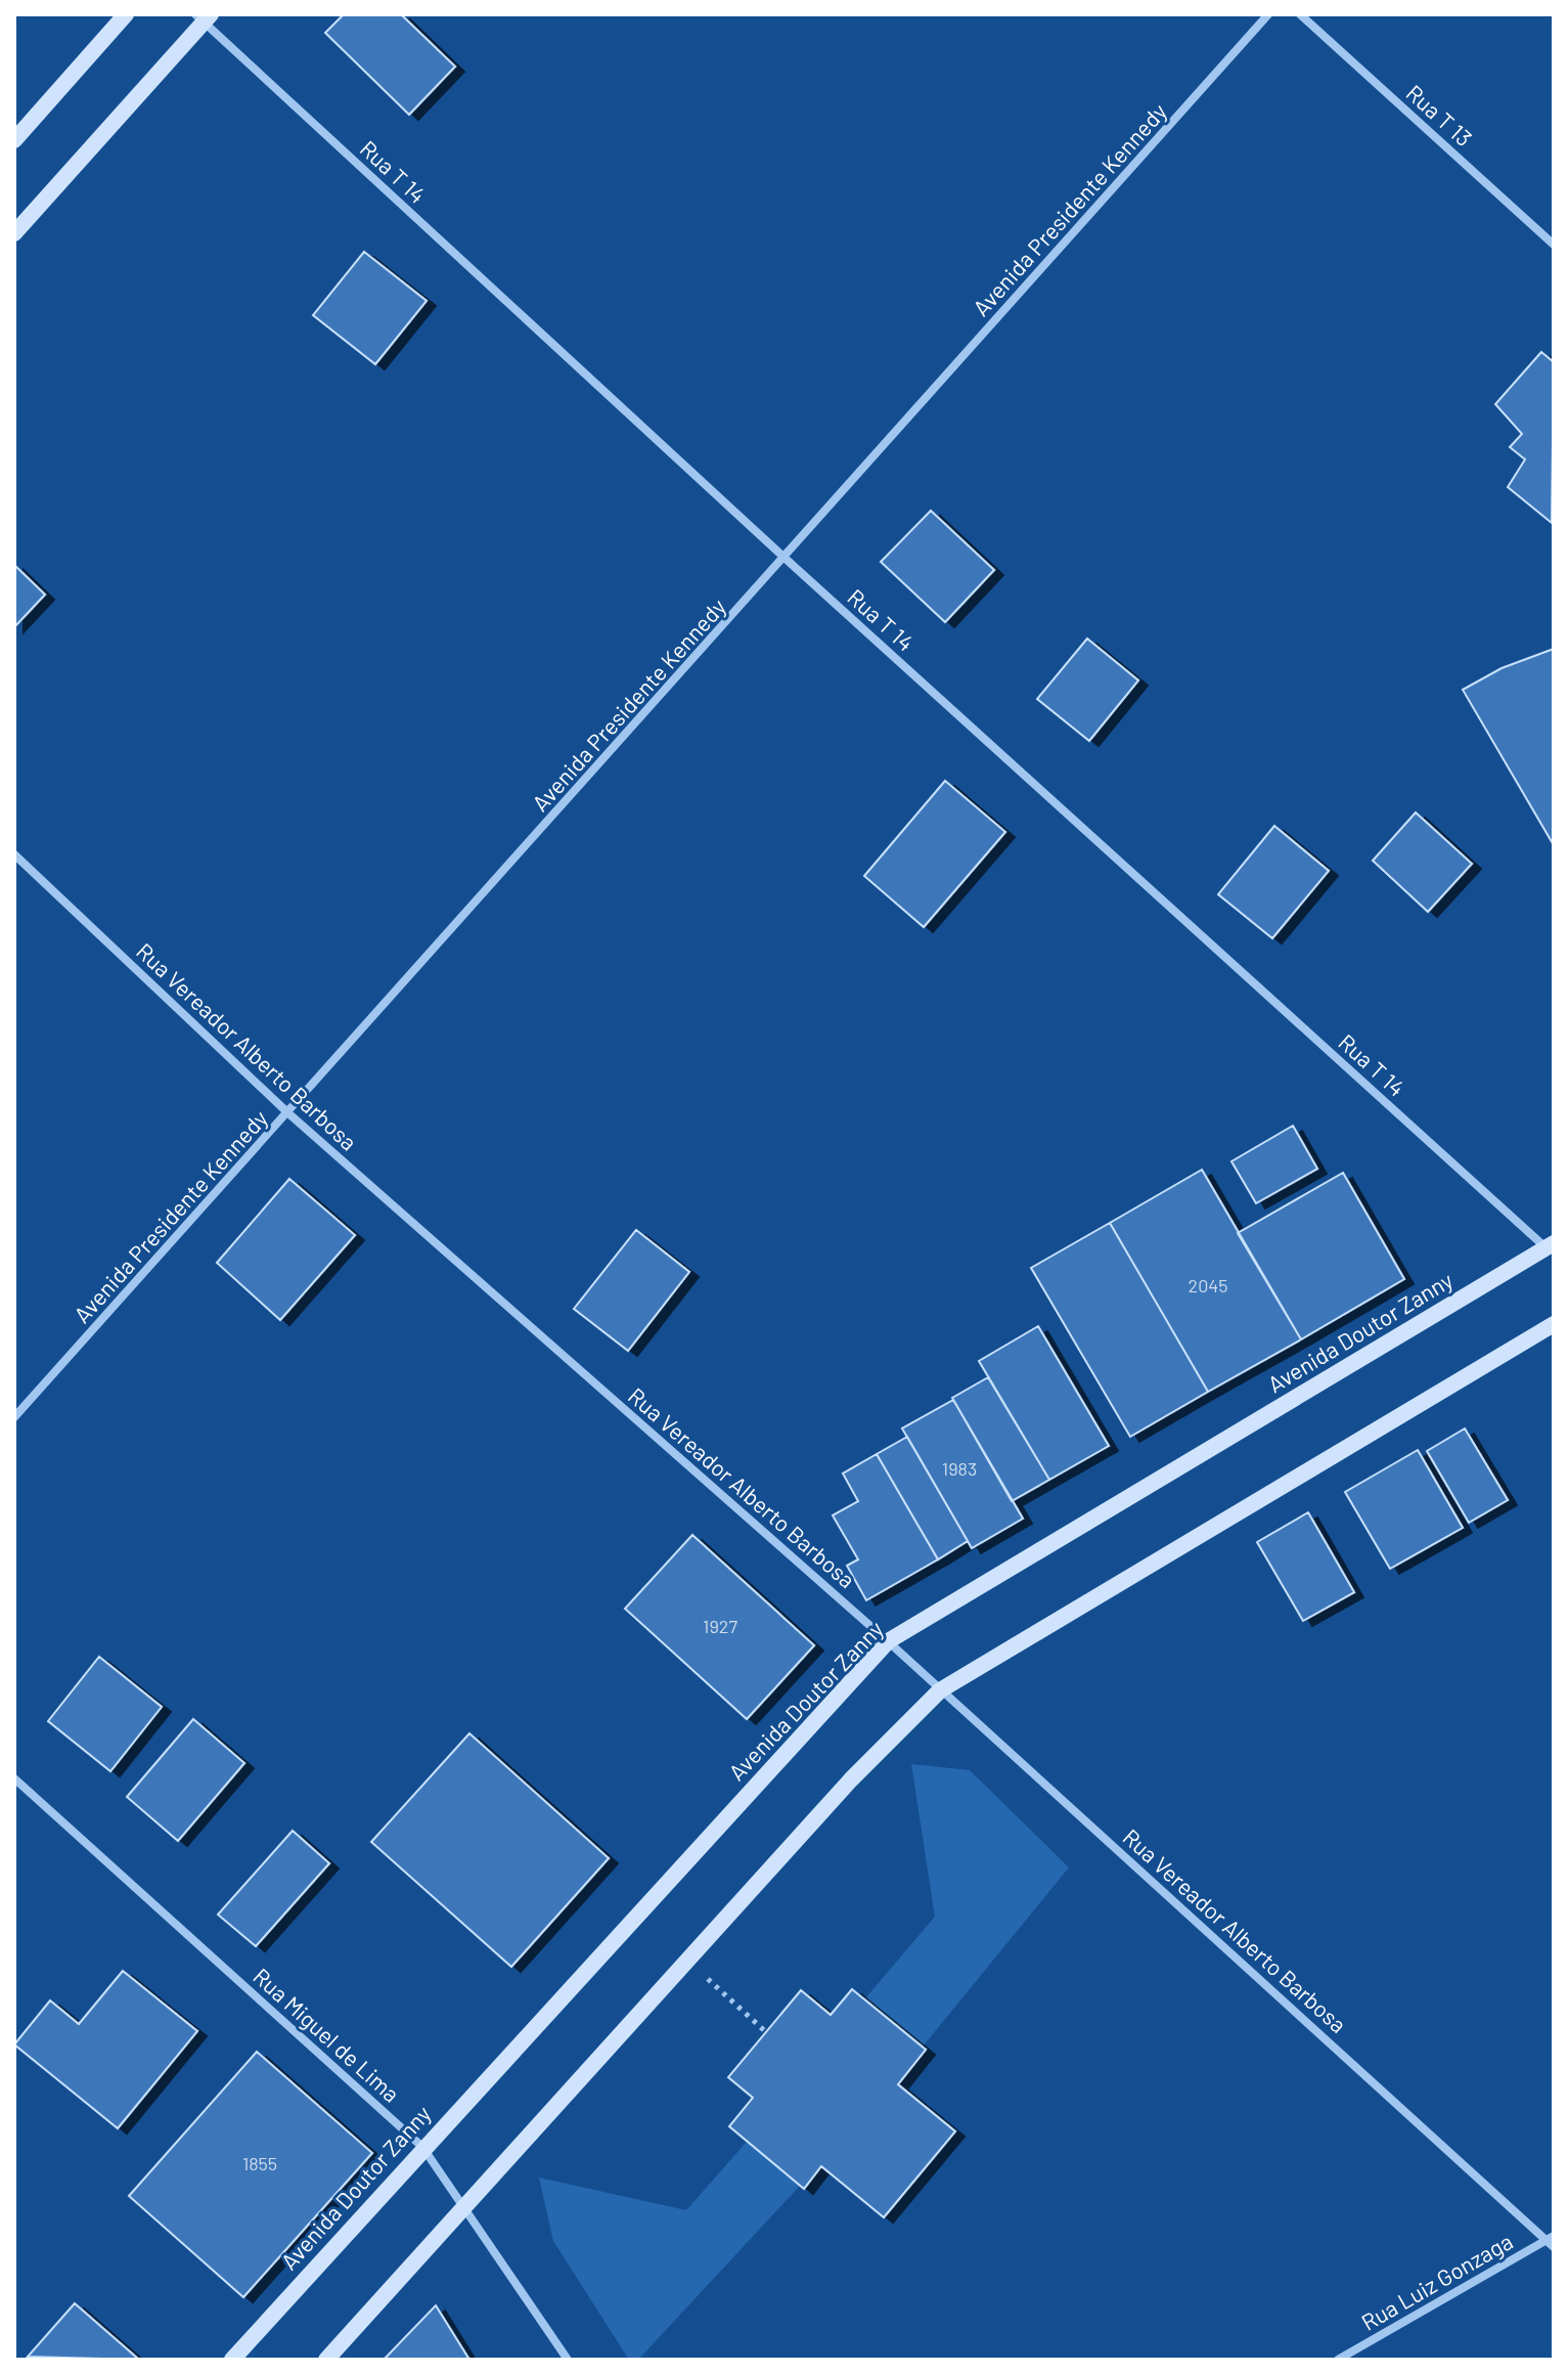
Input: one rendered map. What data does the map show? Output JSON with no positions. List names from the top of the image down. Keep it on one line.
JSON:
{"streets":{"street":["Rua T 13","Rua T 14","Avenida Presidente Kennedy","Rua Vereador Alberto Barbosa","Avenida Doutor Zanny","Rua Miguel de Lima","Rua Luiz Gonzaga"]},"crossings":[["Rua T 14","Avenida Presidente Kennedy"],["Rua T 14","Avenida Doutor Zanny"],["Avenida Presidente Kennedy","Rua Vereador Alberto Barbosa"],["Rua Vereador Alberto Barbosa","Avenida Doutor Zanny"],["Rua Vereador Alberto Barbosa","Rua Luiz Gonzaga"],["Avenida Doutor Zanny","Rua Miguel de Lima"]],"house_numbers":["2045","1983","1927","1855"]}
